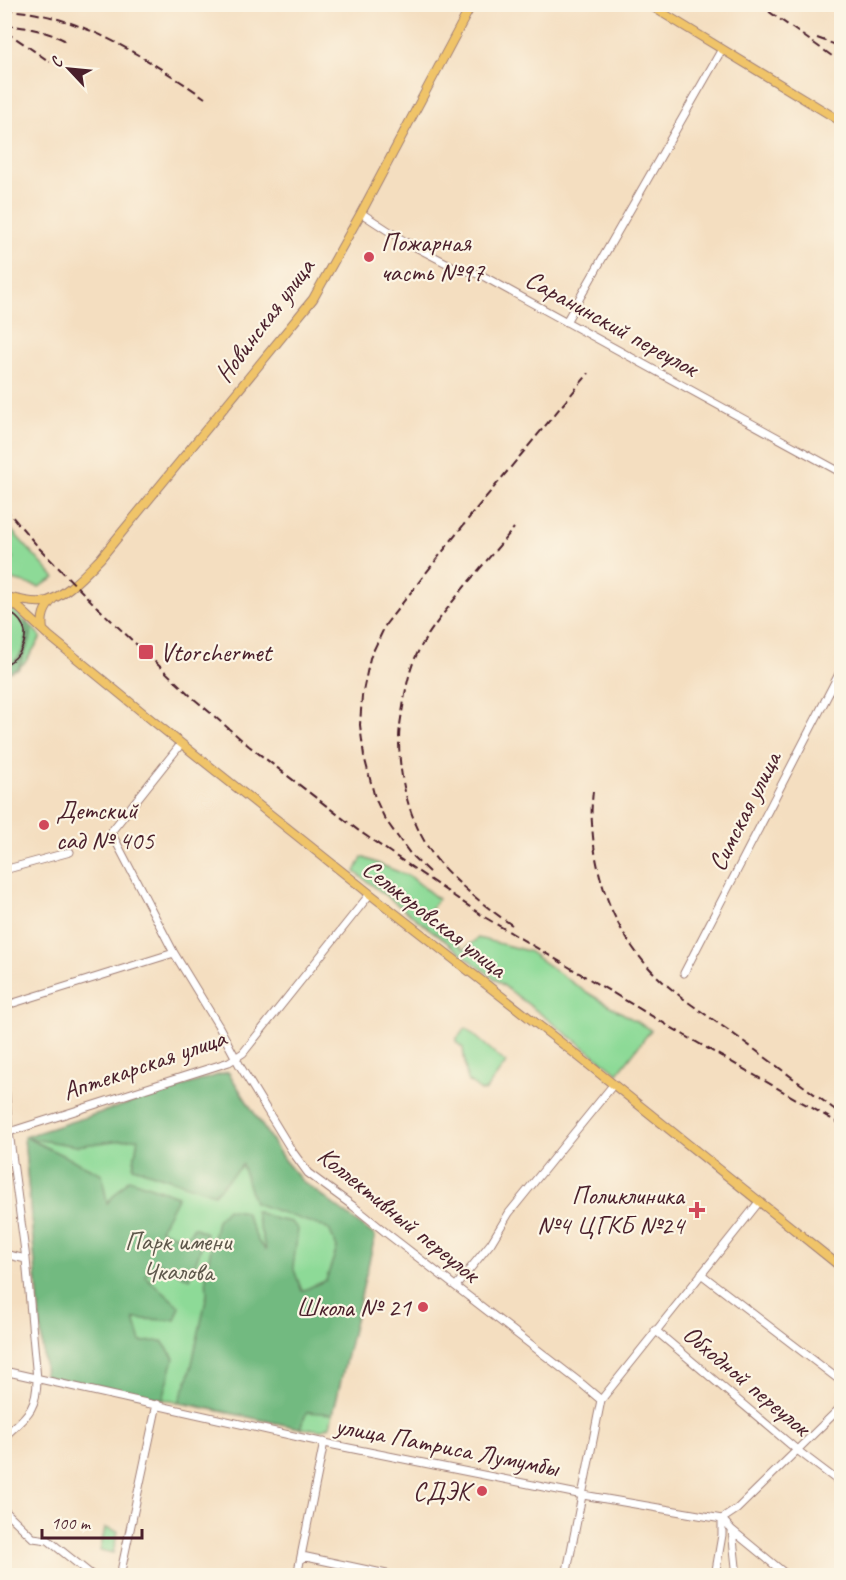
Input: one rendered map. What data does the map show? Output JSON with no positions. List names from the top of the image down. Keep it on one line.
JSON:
{"streets":{"main road":["Новинская улица","Селькоровская улица"],"street":["Саранинский переулок","Симская улица","Аптекарская улица","Коллективный переулок","Обходной переулок","улица Патриса Лумумбы"]},"crossings":[["Новинская улица","Саранинский переулок"],["Селькоровская улица","Аптекарская улица"],["Селькоровская улица","Коллективный переулок"],["Аптекарская улица","Коллективный переулок"]],"parks":["Парк имени Чкалова"],"places":{"other":["Пожарная часть №97","Детский сад № 405","Школа № 21","СДЭК"],"transit":["Vtorchermet"],"health":["Поликлиника №4 ЦГКБ №24"]},"scale_bar":"100 m","north":"top left"}
